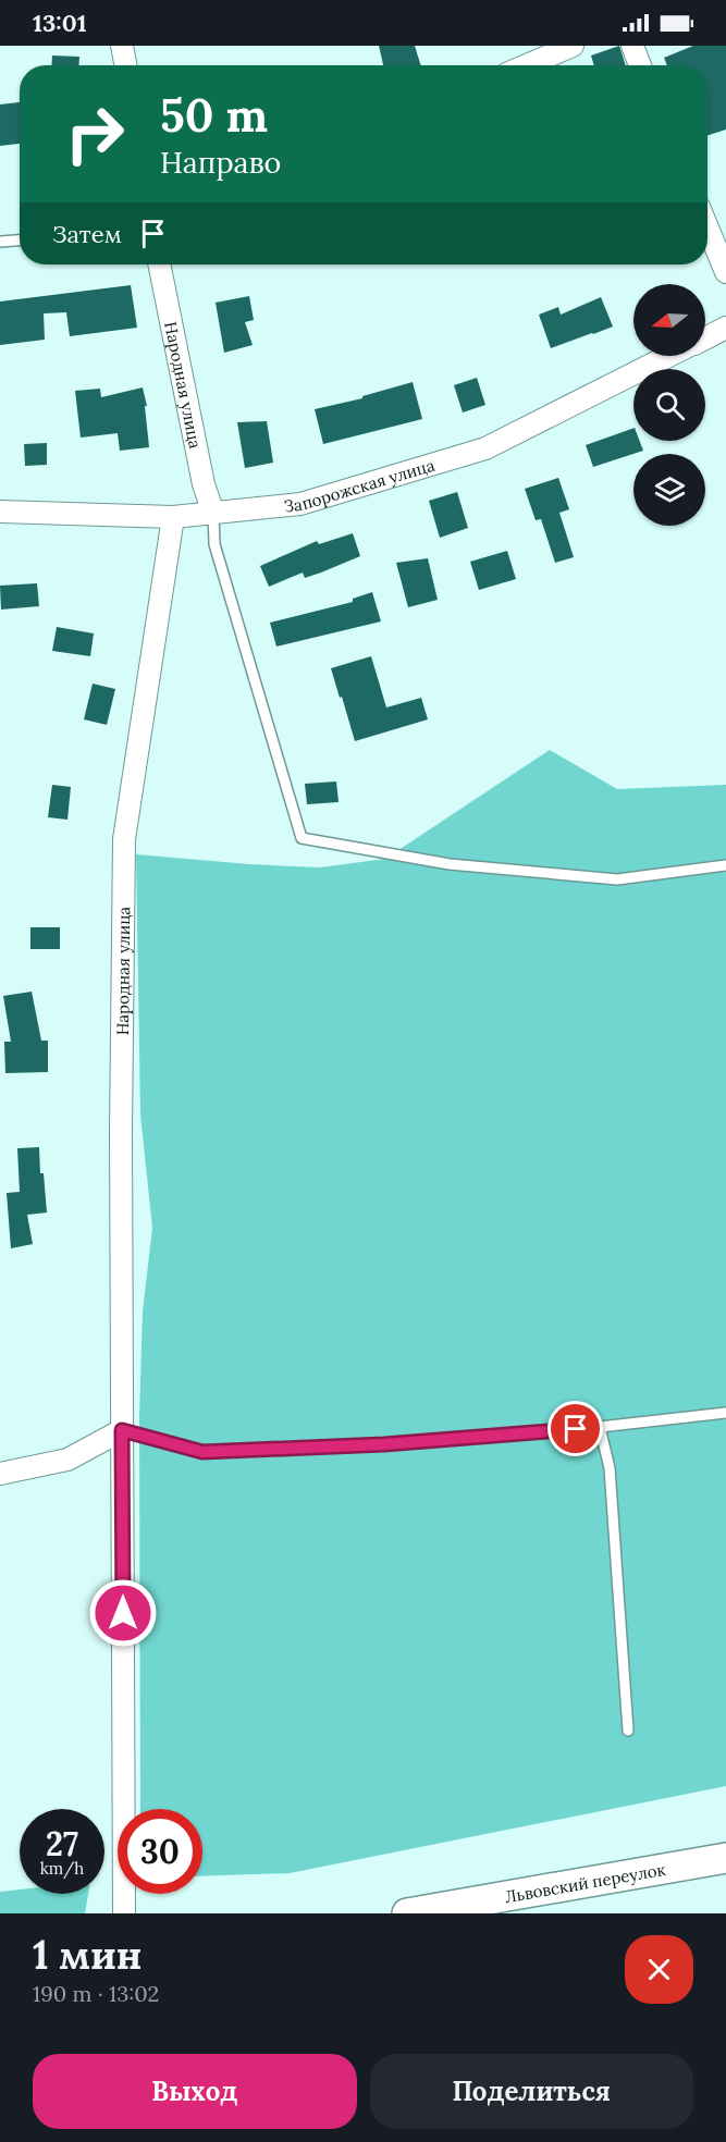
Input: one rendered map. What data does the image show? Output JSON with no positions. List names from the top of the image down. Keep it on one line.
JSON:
{"streets":{"main road":["Львовский переулок"],"street":["Народная улица","Запорожская улица"]},"crossings":[["Народная улица","Запорожская улица"]],"north":"left","page":{"status":"13:01","turn":["50 m","Направо"],"then":"Затем","speed":"27 km/h","limit":"30","heading":["1 мин","190 m · 13:02"],"buttons":["Выход","Поделиться"]}}
